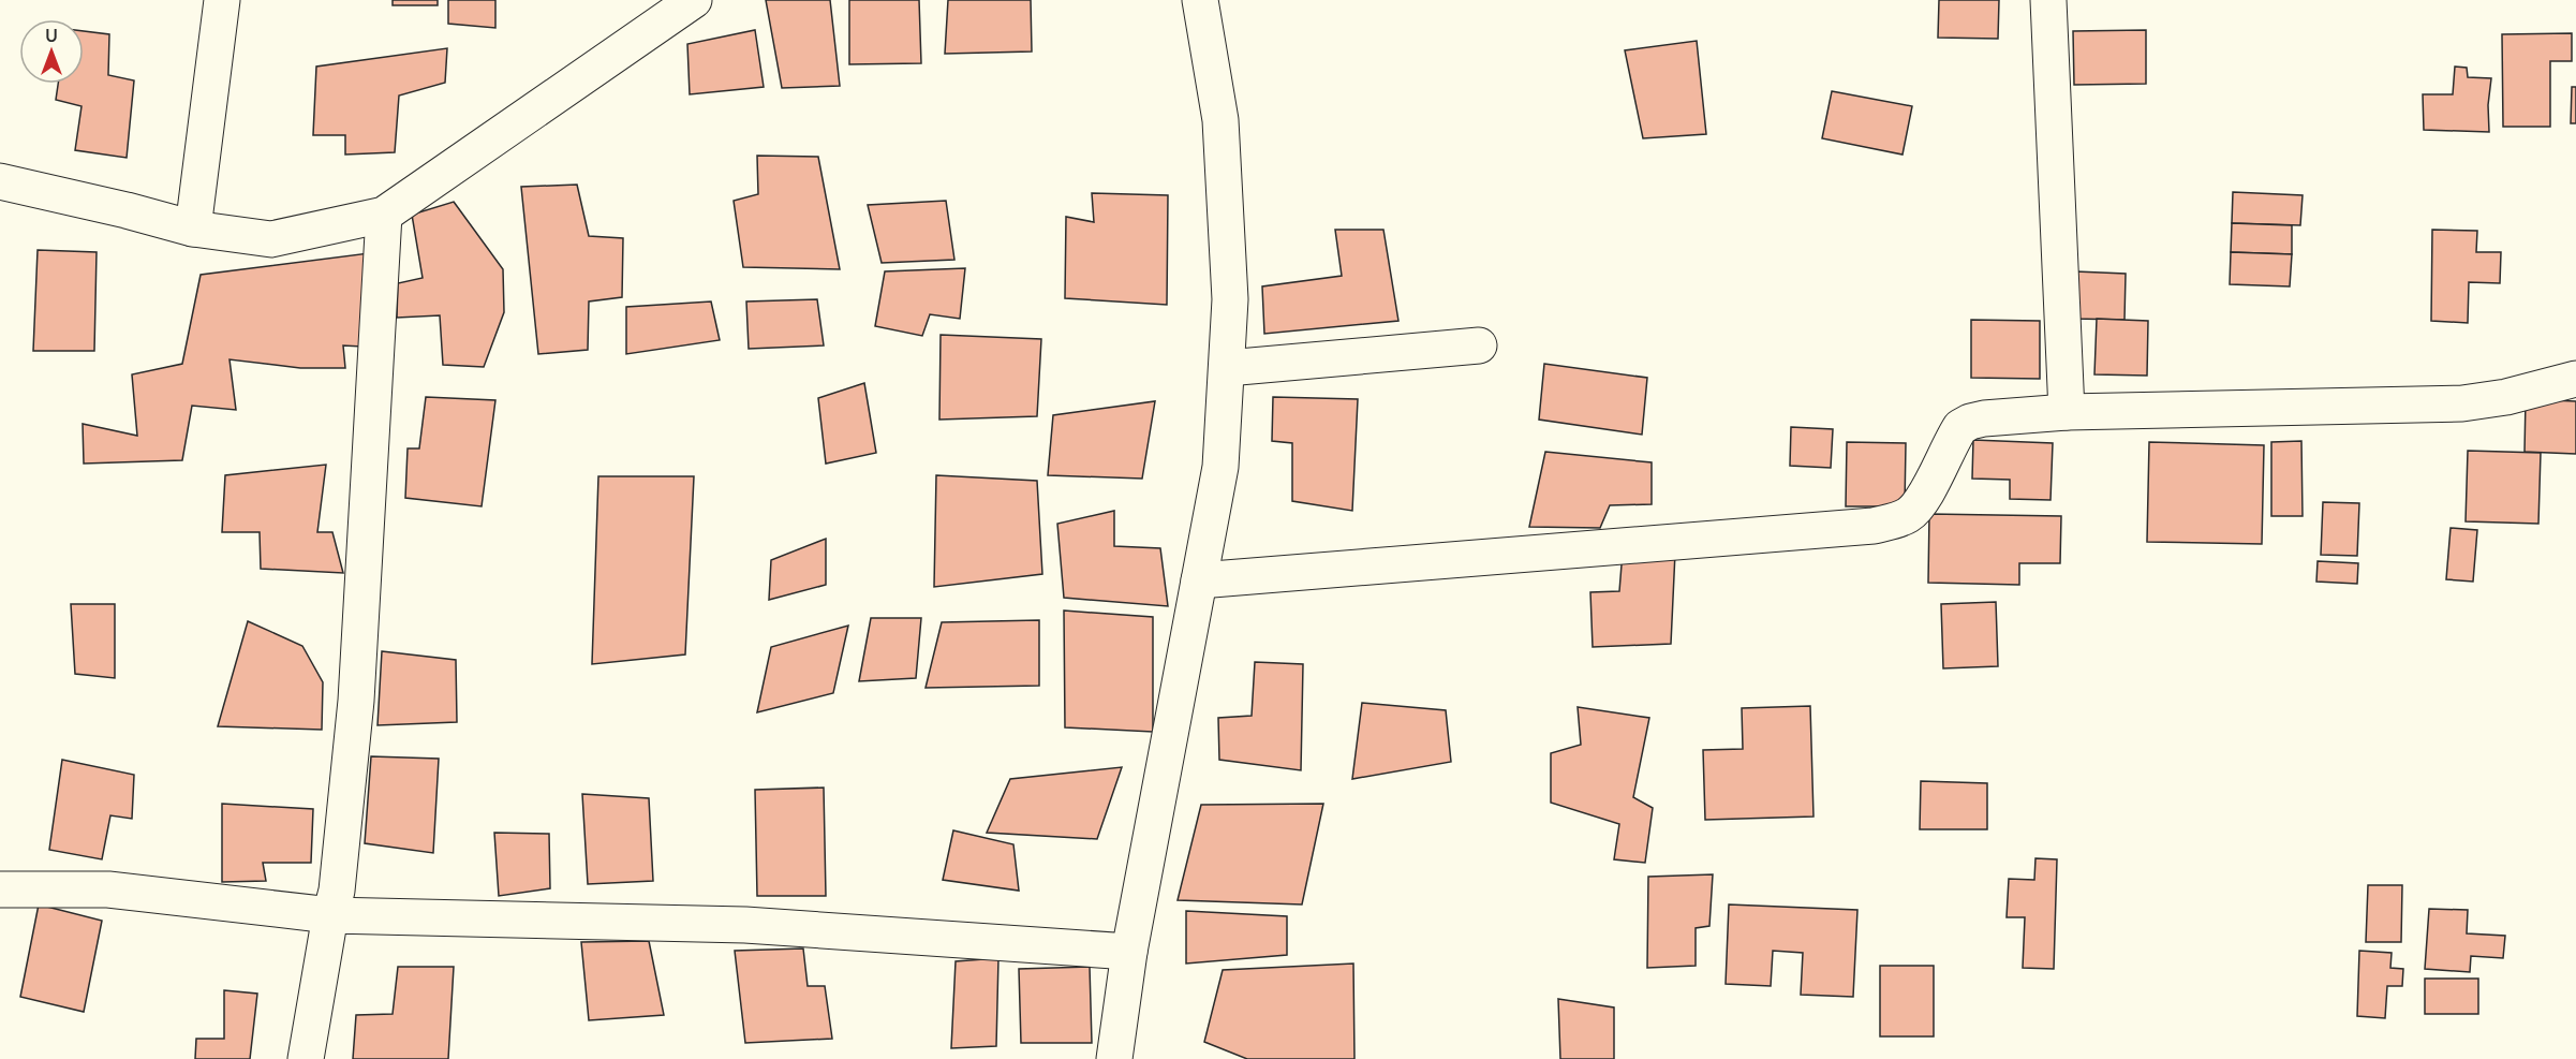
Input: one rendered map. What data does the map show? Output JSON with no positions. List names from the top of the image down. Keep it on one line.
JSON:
{"north":"top"}
